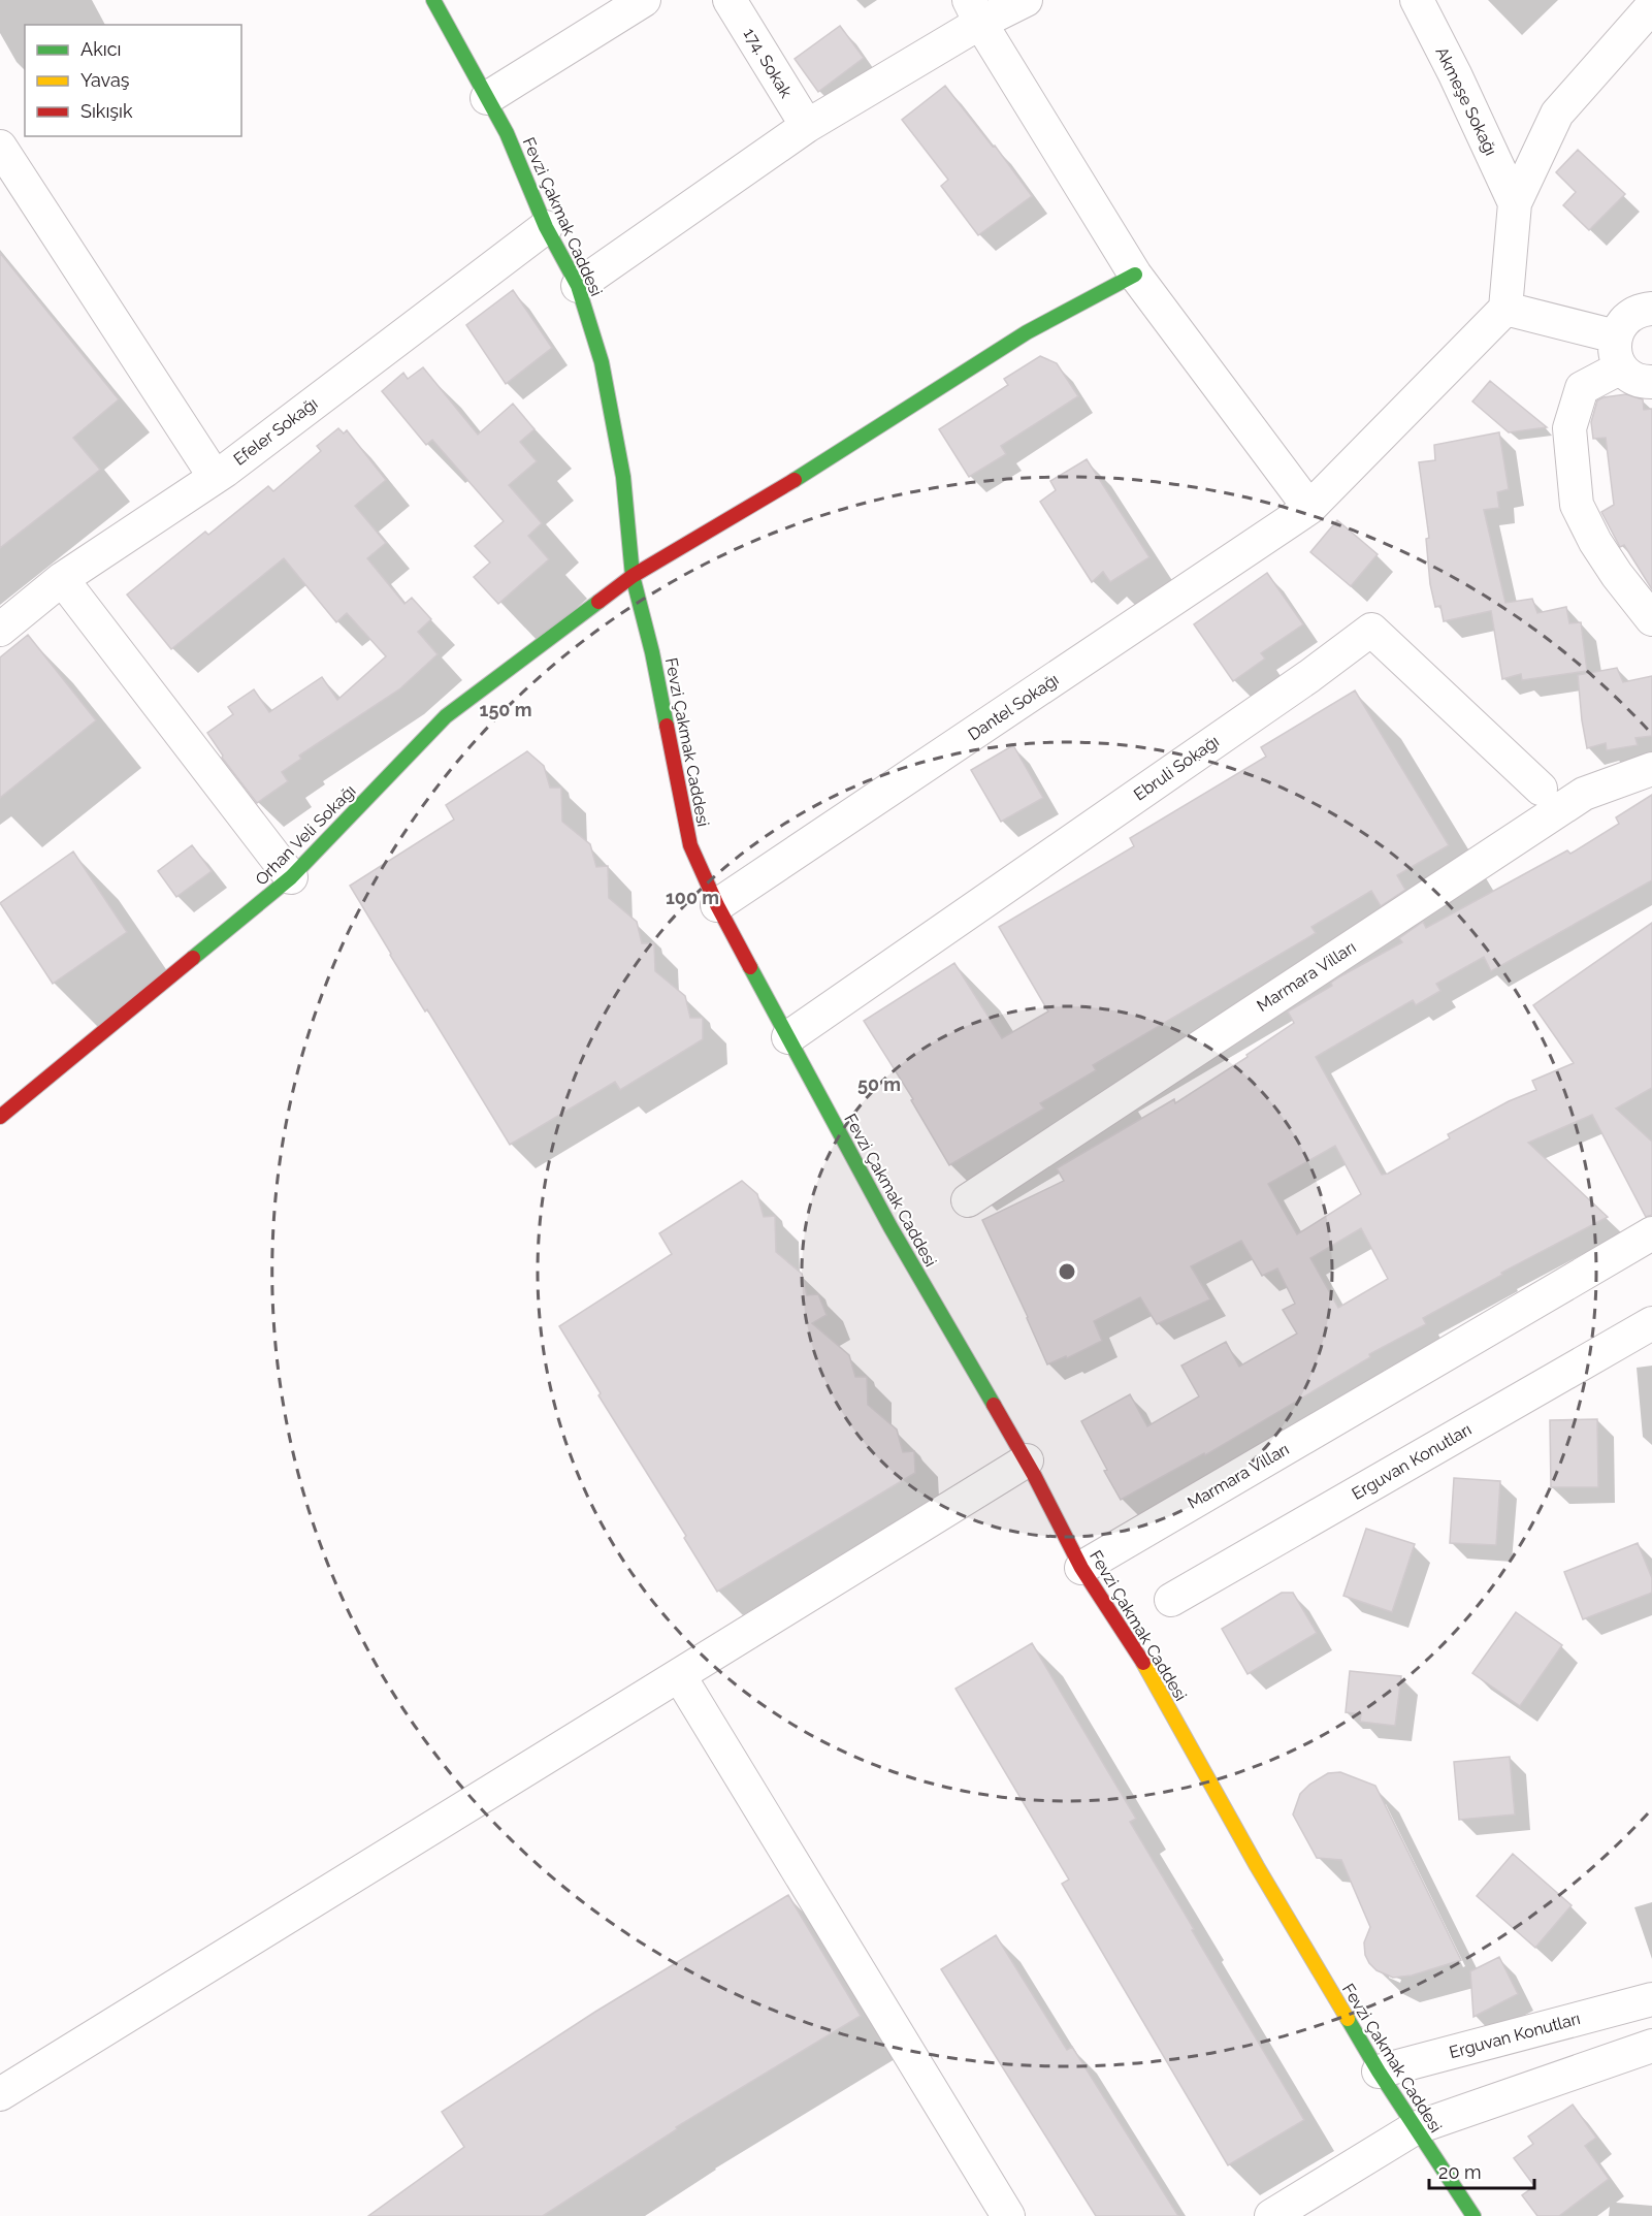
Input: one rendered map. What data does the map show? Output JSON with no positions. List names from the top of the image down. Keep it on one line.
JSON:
{"streets":{"street":["174. Sokak","Akmeşe Sokağı","Fevzi Çakmak Caddesi","Efeler Sokağı","Dantel Sokağı","Ebruli Sokağı","Orhan Veli Sokağı","Marmara Vilları","Erguvan Konutları"]},"crossings":[["Fevzi Çakmak Caddesi","Efeler Sokağı"],["Fevzi Çakmak Caddesi","Dantel Sokağı"],["Fevzi Çakmak Caddesi","Ebruli Sokağı"],["Fevzi Çakmak Caddesi","Orhan Veli Sokağı"],["Fevzi Çakmak Caddesi","Marmara Vilları"],["Fevzi Çakmak Caddesi","Erguvan Konutları"]],"legend":["Akıcı","Yavaş","Sıkışık"],"scale_bar":"20 m","rings":["150 m","100 m","50 m"]}
